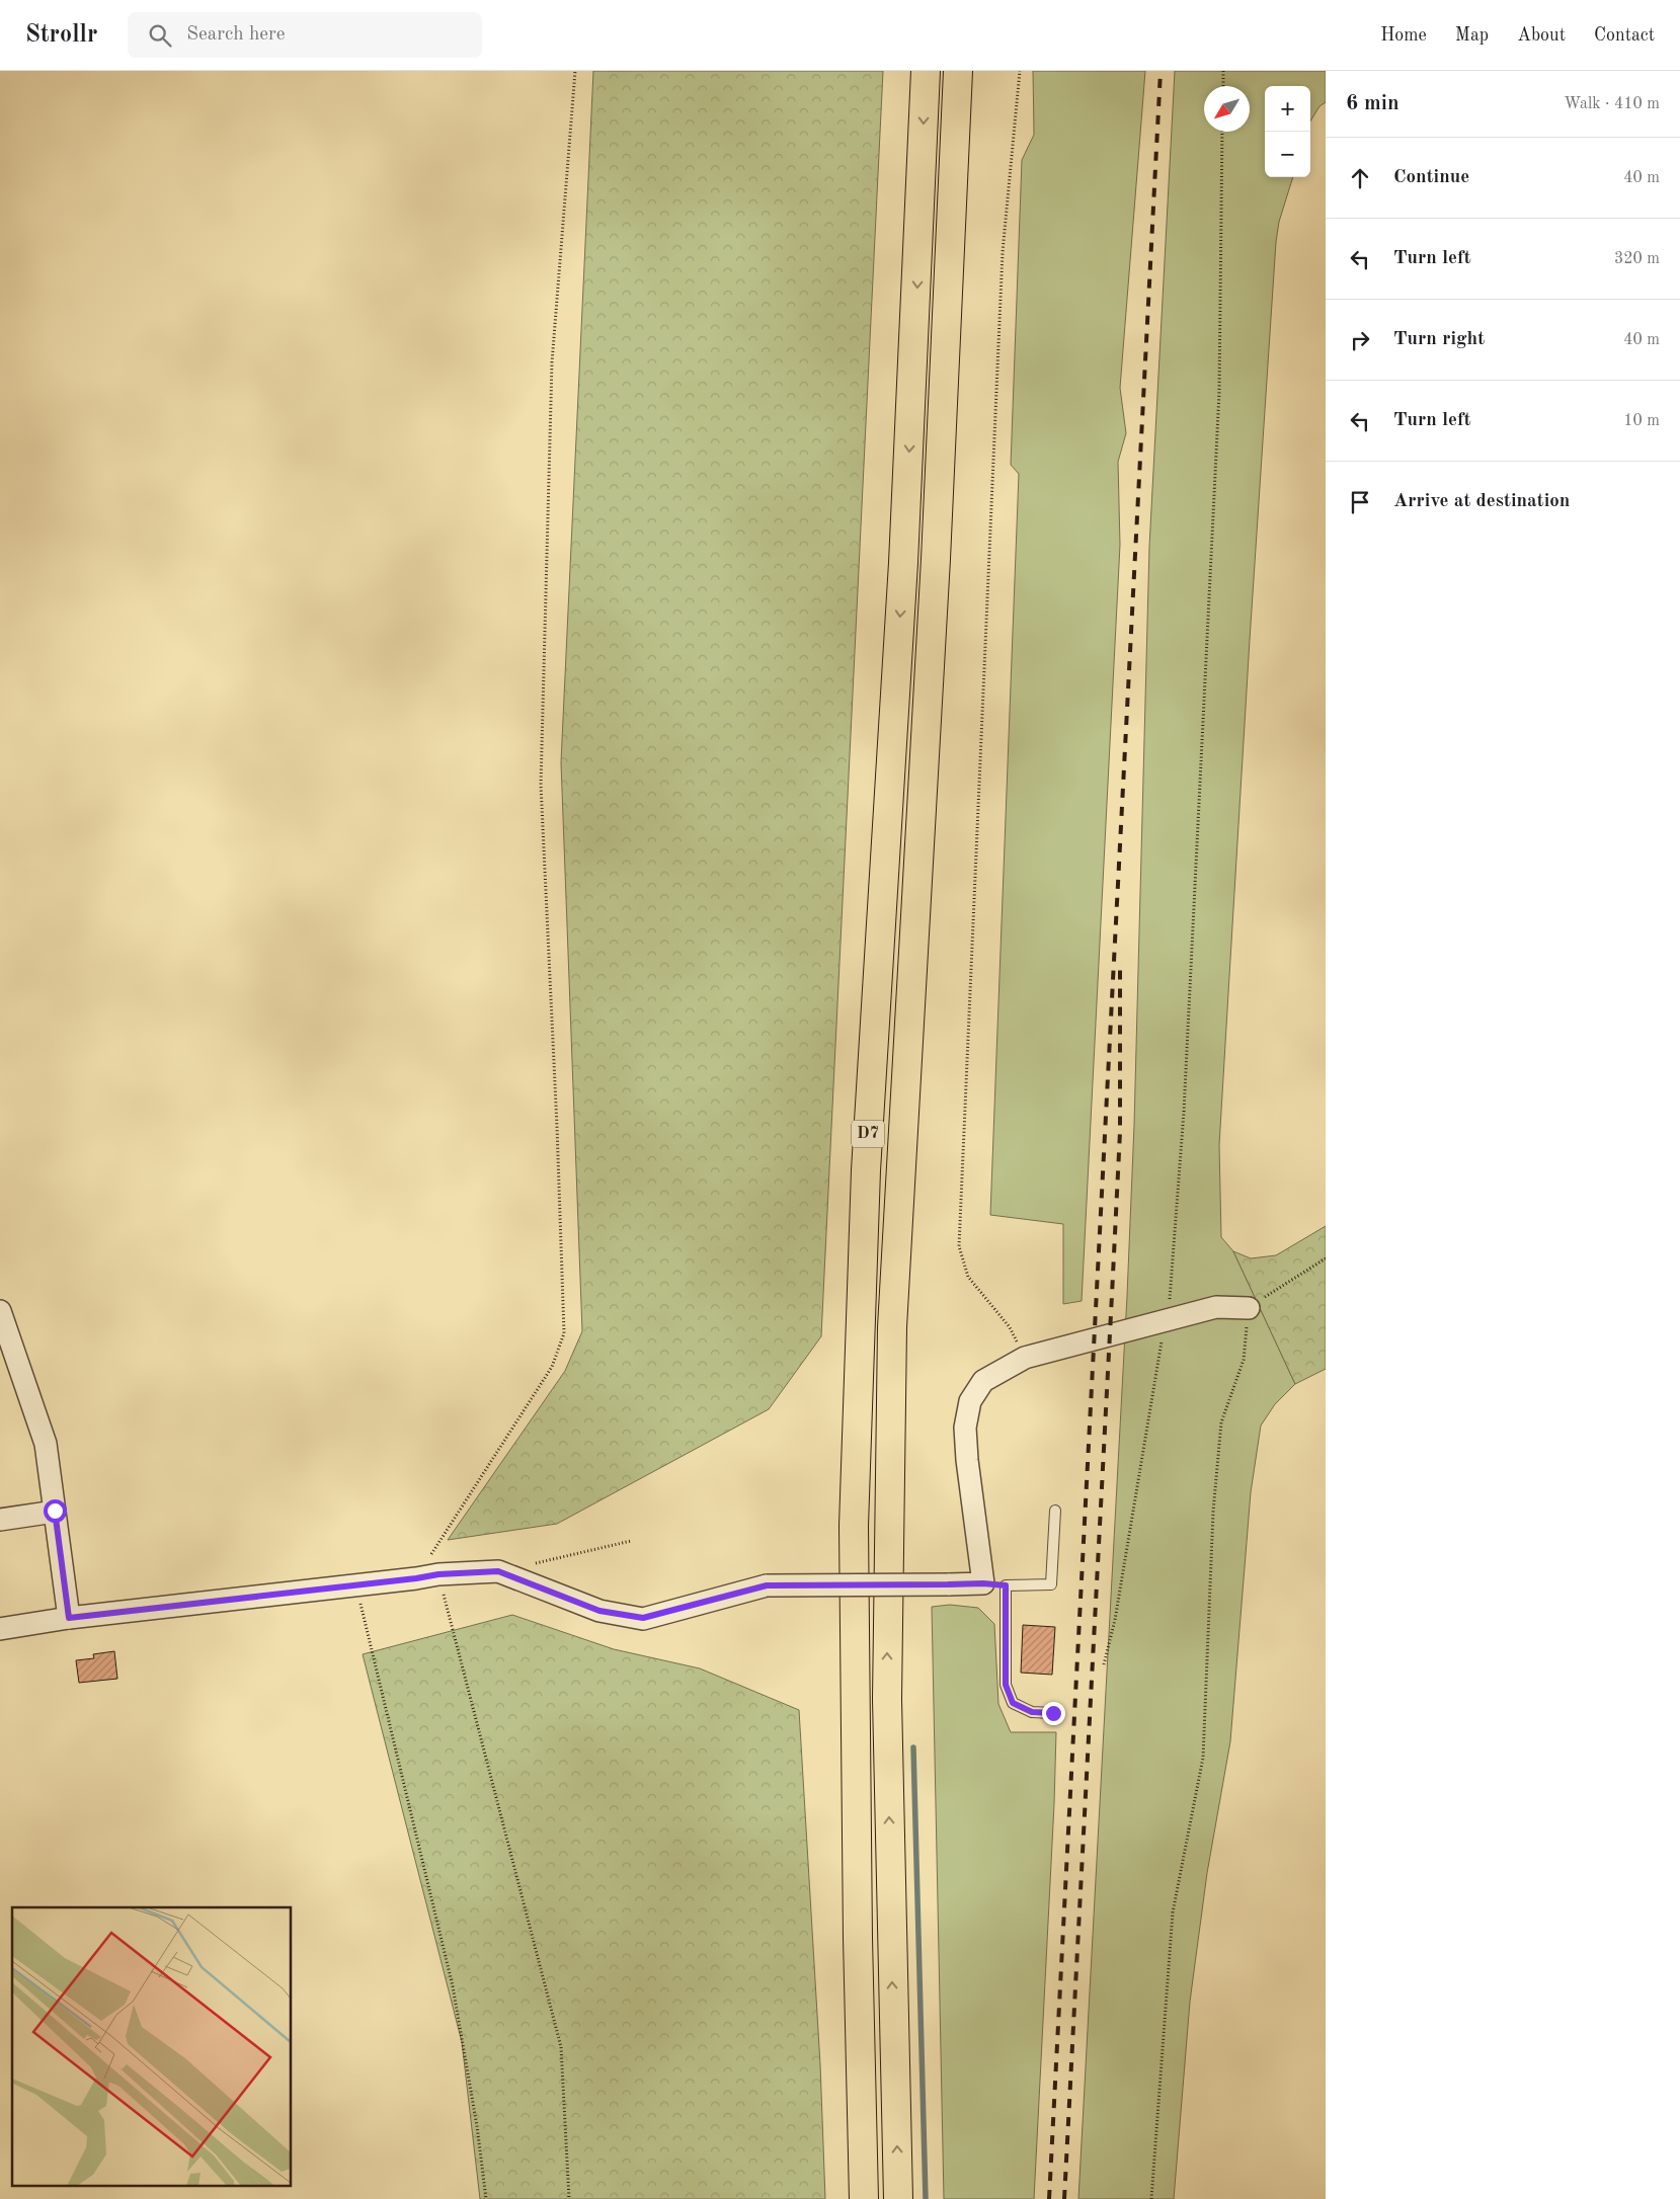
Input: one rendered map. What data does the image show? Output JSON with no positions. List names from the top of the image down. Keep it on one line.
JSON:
{"streets":{"highway":["D7"]},"north":"bottom left","page":{"header":"Strollr","search":"Search here","nav":["Home","Map","About","Contact"],"heading":["6 min","Walk · 410 m"],"map_buttons":["+","−"],"list":[["Continue","40 m"],["Turn left","320 m"],["Turn right","40 m"],["Turn left","10 m"],"Arrive at destination"]}}
